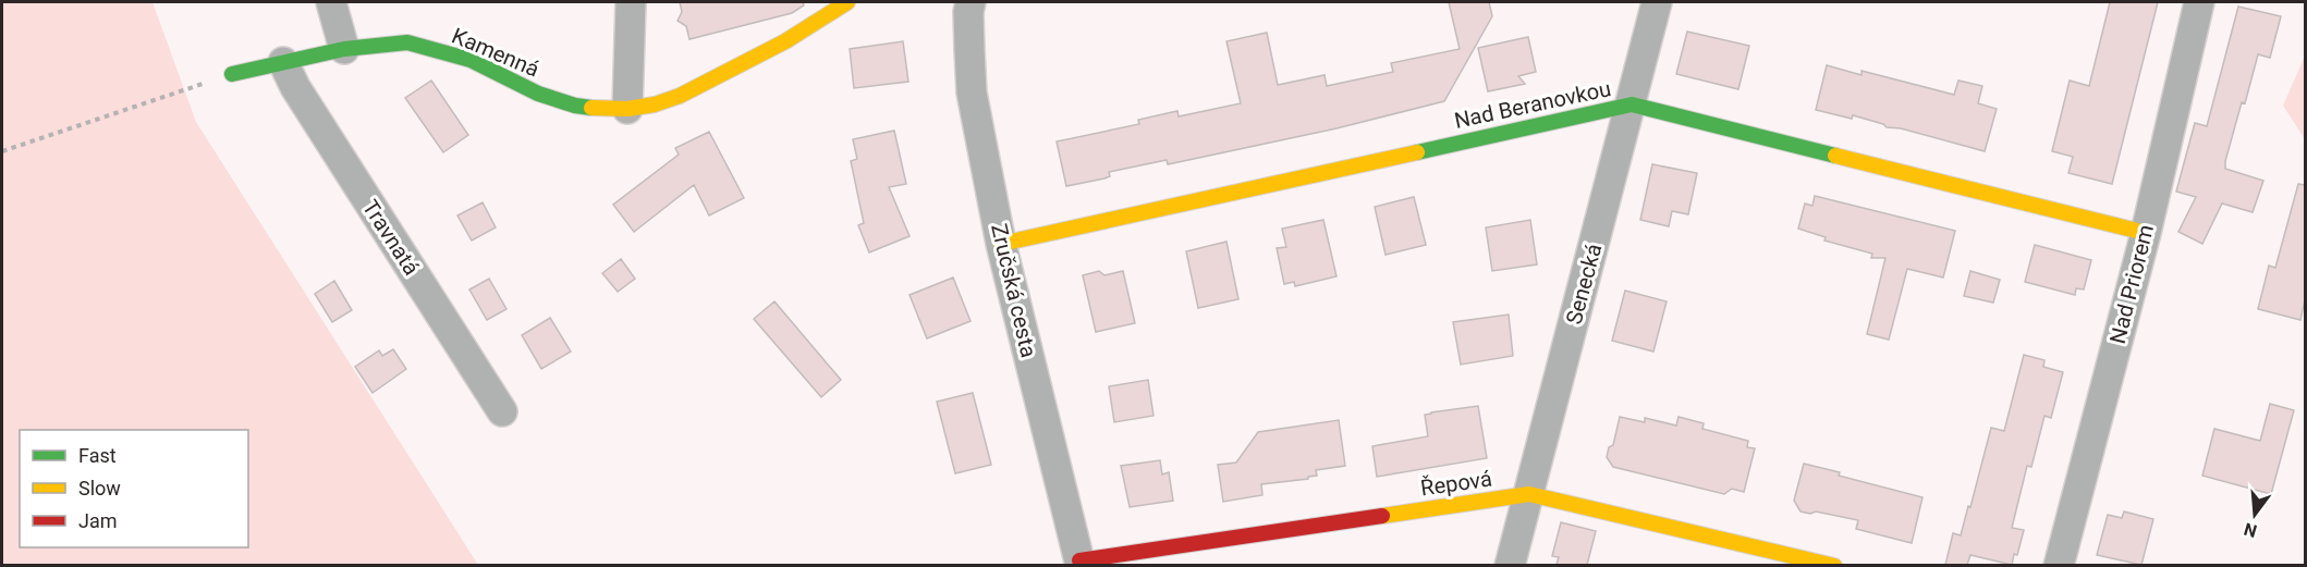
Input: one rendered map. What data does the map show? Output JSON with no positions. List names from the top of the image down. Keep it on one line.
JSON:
{"streets":{"street":["Kamenná","Nad Beranovkou","Travnatá","Senecká","Nad Priorem","Zručská cesta","Řepová"]},"crossings":[["Kamenná","Travnatá"],["Nad Beranovkou","Senecká"],["Nad Beranovkou","Nad Priorem"],["Nad Beranovkou","Zručská cesta"],["Senecká","Řepová"],["Zručská cesta","Řepová"]],"legend":["Fast","Slow","Jam"],"north":"bottom"}
